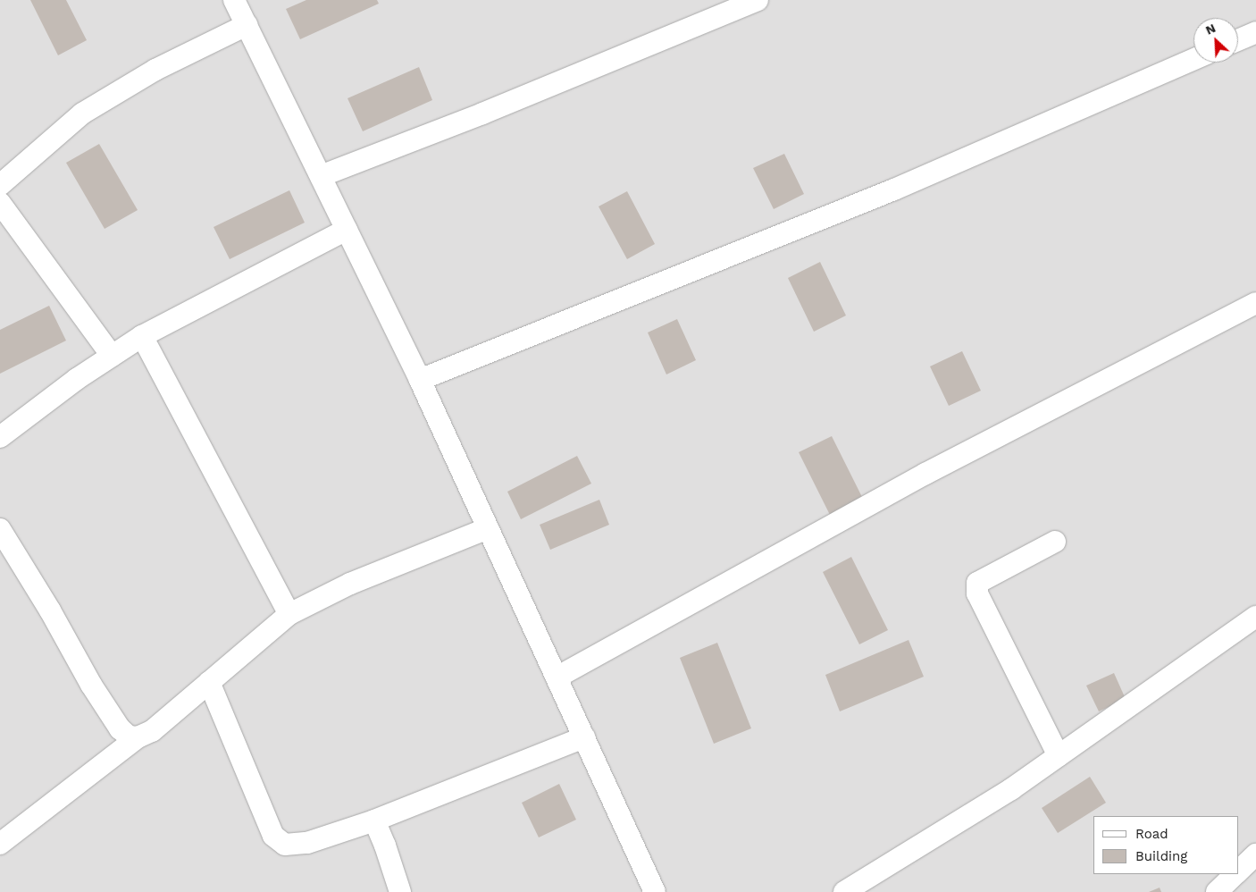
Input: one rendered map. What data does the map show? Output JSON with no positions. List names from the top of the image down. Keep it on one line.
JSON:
{"legend":["Road","Building"],"north":"top left"}
